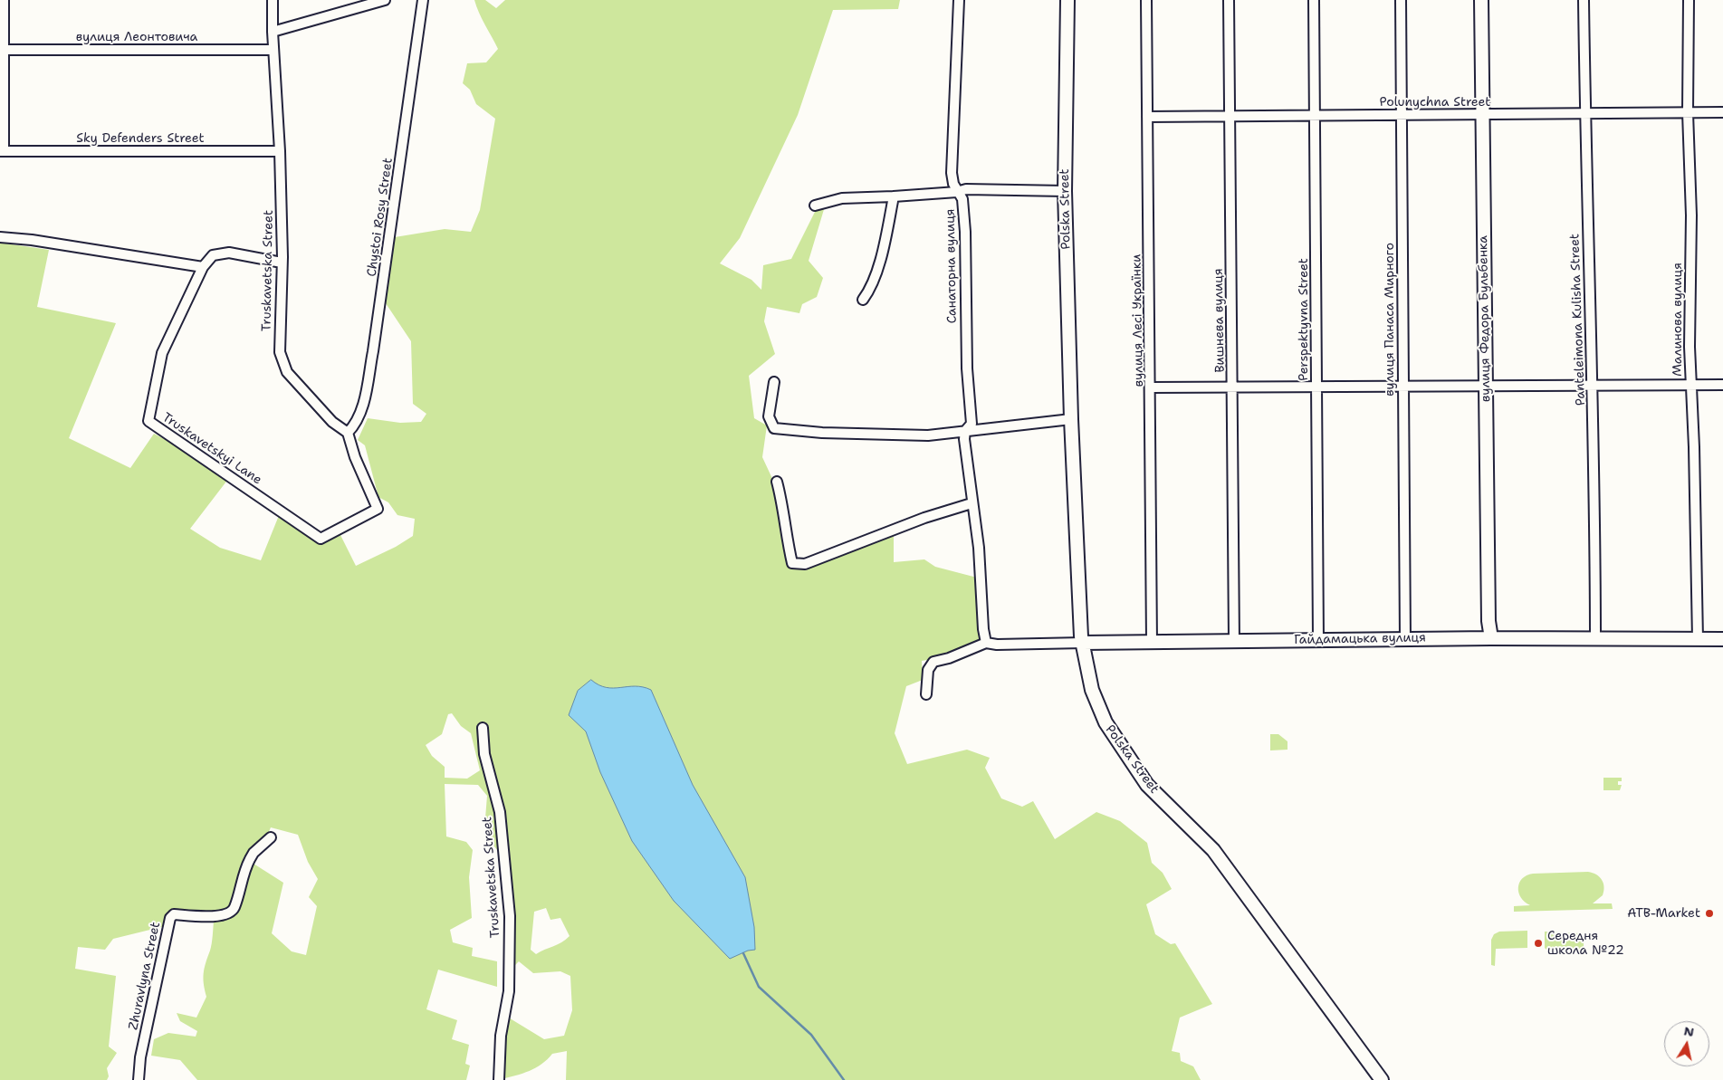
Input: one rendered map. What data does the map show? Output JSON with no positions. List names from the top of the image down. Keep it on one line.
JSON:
{"streets":{"street":["вулиця Леонтовича","Polunychna Street","Sky Defenders Street","Polska Street","Chystoi Rosy Street","Санаторна вулиця","Truskavetska Street","вулиця Федора Бульбенка","Perspektyvna Street","вулиця Панаса Мирного","Panteleimona Kulisha Street","Малинова вулиця","вулиця Лесі Українки","Вишнева вулиця","Truskavetskyi Lane","Гайдамацька вулиця","Zhuravlyna Street"]},"crossings":[["вулиця Леонтовича","Truskavetska Street"],["Polunychna Street","вулиця Федора Бульбенка"],["Polunychna Street","Perspektyvna Street"],["Polunychna Street","вулиця Панаса Мирного"],["Polunychna Street","Panteleimona Kulisha Street"],["Polunychna Street","Малинова вулиця"],["Polunychna Street","вулиця Лесі Українки"],["Polunychna Street","Вишнева вулиця"],["Sky Defenders Street","Truskavetska Street"],["Polska Street","Гайдамацька вулиця"],["Chystoi Rosy Street","Truskavetska Street"],["Chystoi Rosy Street","Truskavetskyi Lane"],["Санаторна вулиця","Гайдамацька вулиця"],["Truskavetska Street","Truskavetskyi Lane"],["вулиця Федора Бульбенка","Гайдамацька вулиця"],["Perspektyvna Street","Гайдамацька вулиця"],["вулиця Панаса Мирного","Гайдамацька вулиця"],["Panteleimona Kulisha Street","Гайдамацька вулиця"],["Малинова вулиця","Гайдамацька вулиця"],["вулиця Лесі Українки","Гайдамацька вулиця"],["Вишнева вулиця","Гайдамацька вулиця"]],"places":["ATB-Market","Середня школа №22"],"north":"top"}
